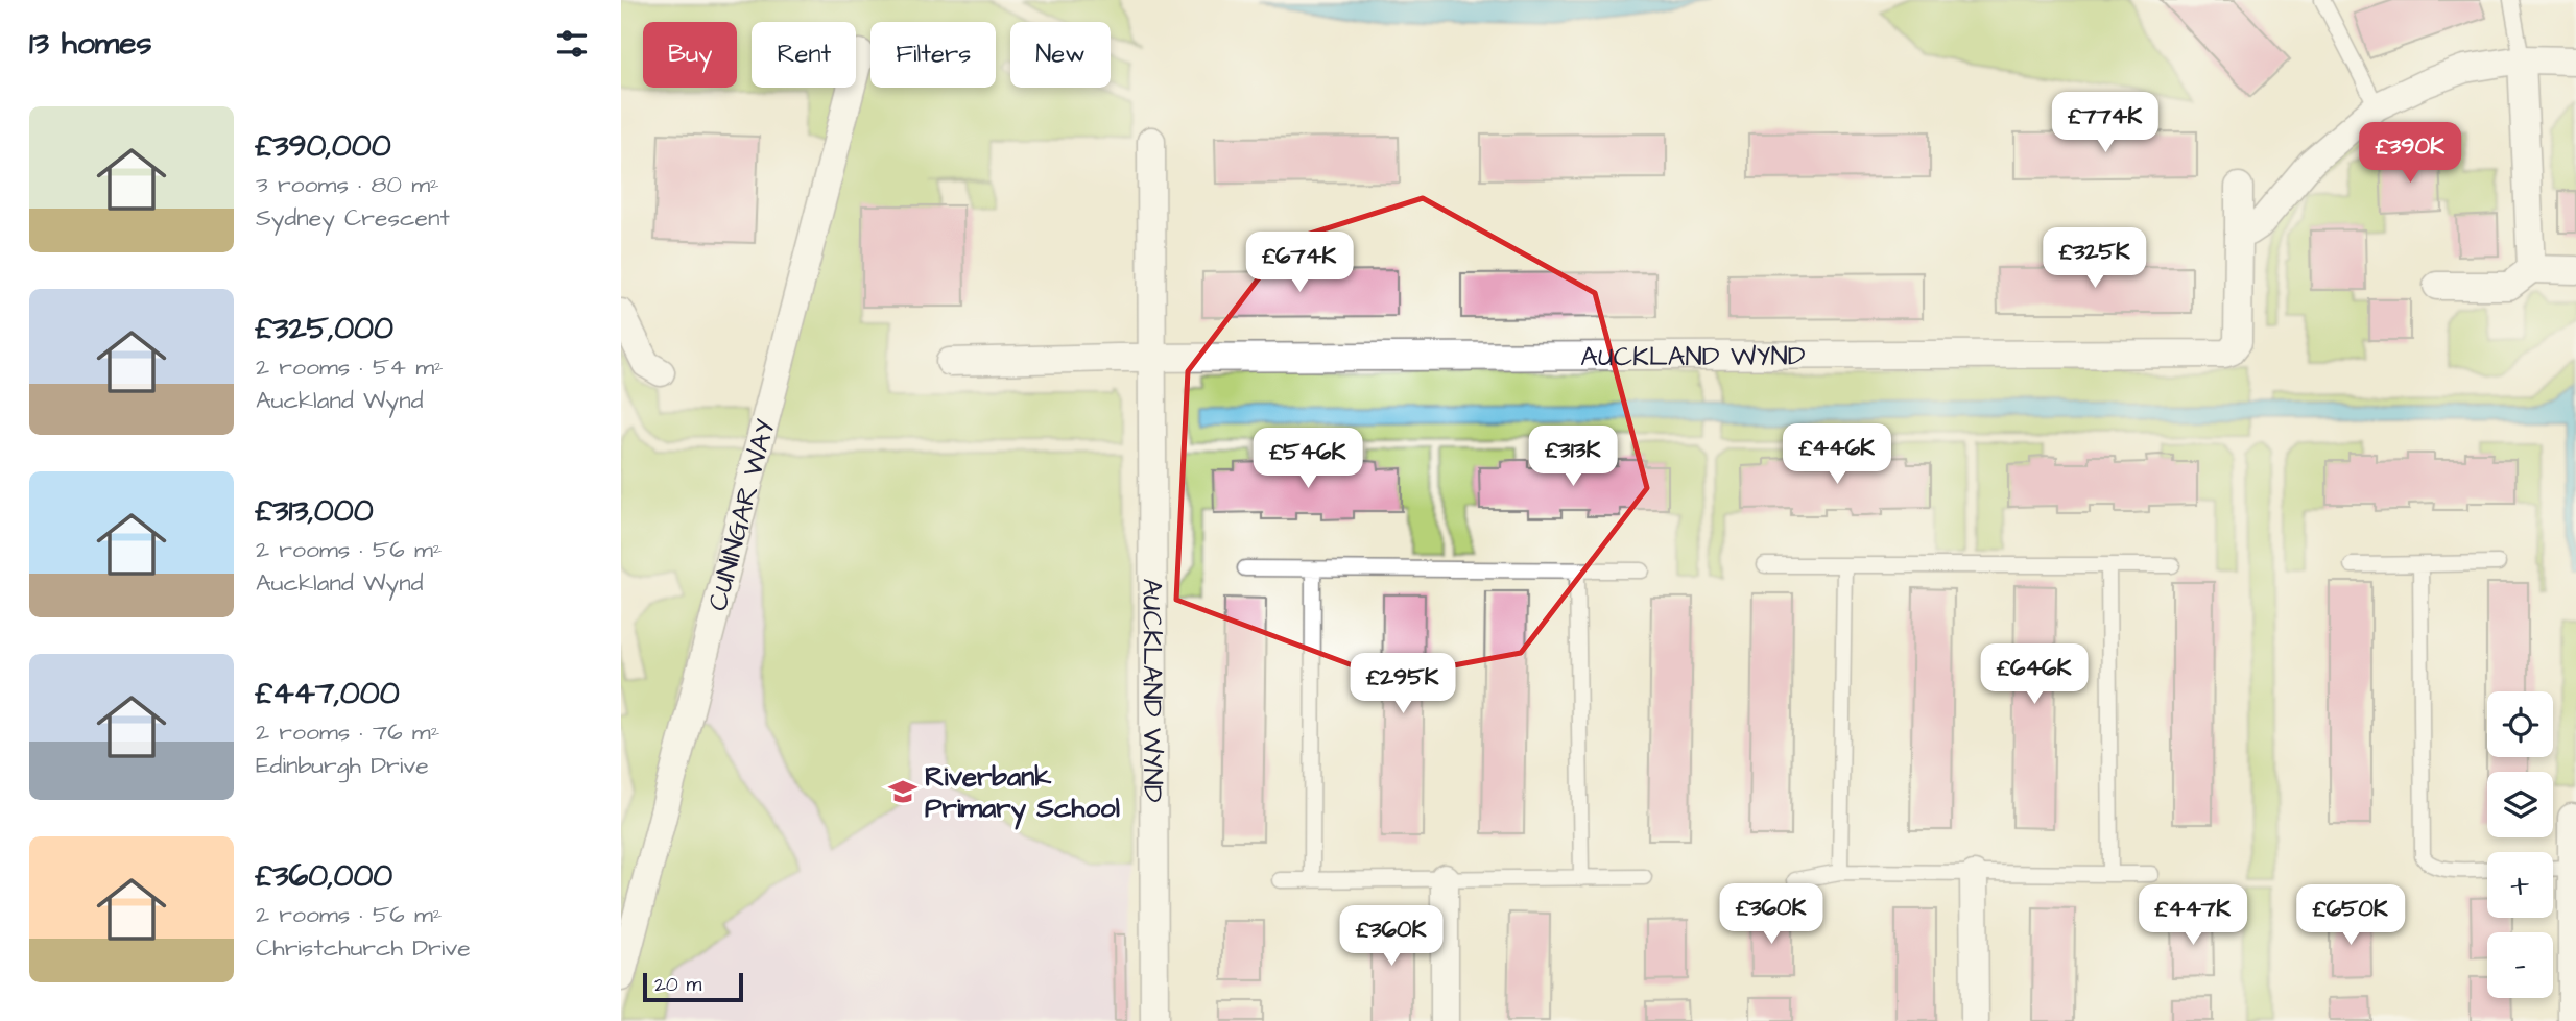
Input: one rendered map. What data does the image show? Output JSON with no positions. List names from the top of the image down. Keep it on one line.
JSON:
{"streets":{"street":["AUCKLAND WYND","CUNINGAR WAY"]},"places":{"school or university":["Riverbank Primary School"]},"scale_bar":"20 m","page":{"heading":"13 homes","chip":["Buy","Rent","Filters","New"],"list":[{"name":"£390,000","note":"3 rooms · 80 m² · Sydney Crescent"},{"name":"£325,000","note":"2 rooms · 54 m² · Auckland Wynd"},{"name":"£313,000","note":"2 rooms · 56 m² · Auckland Wynd"},{"name":"£447,000","note":"2 rooms · 76 m² · Edinburgh Drive"},{"name":"£360,000","note":"2 rooms · 56 m² · Christchurch Drive"}],"price":["£774K","£390K","£325K","£674K","£446K","£313K","£546K","£646K","£295K","£360K","£447K","£650K","£360K"],"map_buttons":["+","−"],"scale":"20 m"}}
